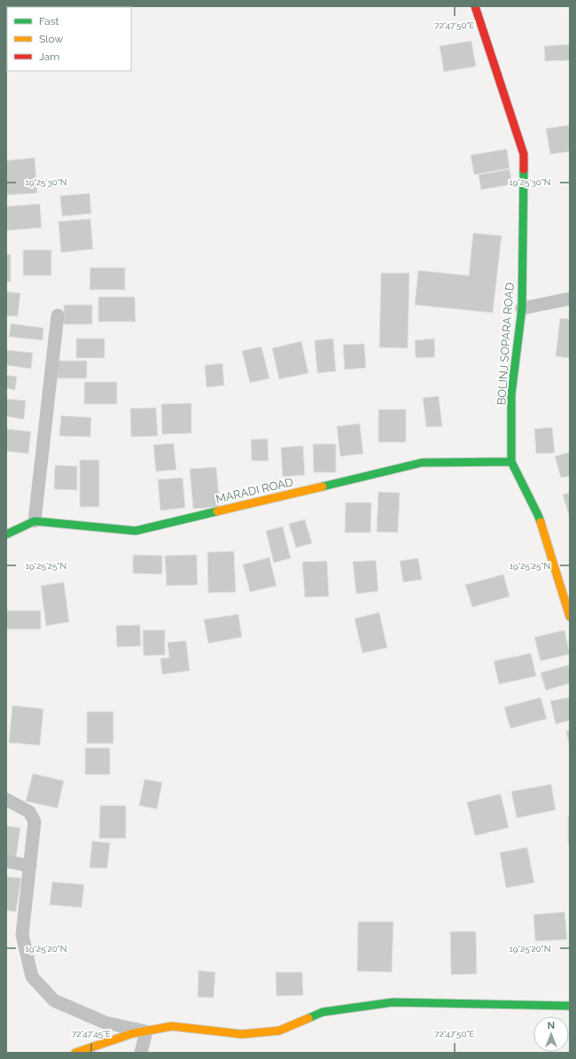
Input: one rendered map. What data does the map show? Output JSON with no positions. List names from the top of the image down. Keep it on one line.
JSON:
{"streets":{"street":["BOLINJ SOPARA ROAD","MARADI ROAD"]},"crossings":[["BOLINJ SOPARA ROAD","MARADI ROAD"]],"legend":["Fast","Slow","Jam"],"north":"top","coordinates":["72°47'50\"E","19°25'30\"N","19°25'25\"N","19°25'20\"N","72°47'45\"E"]}
